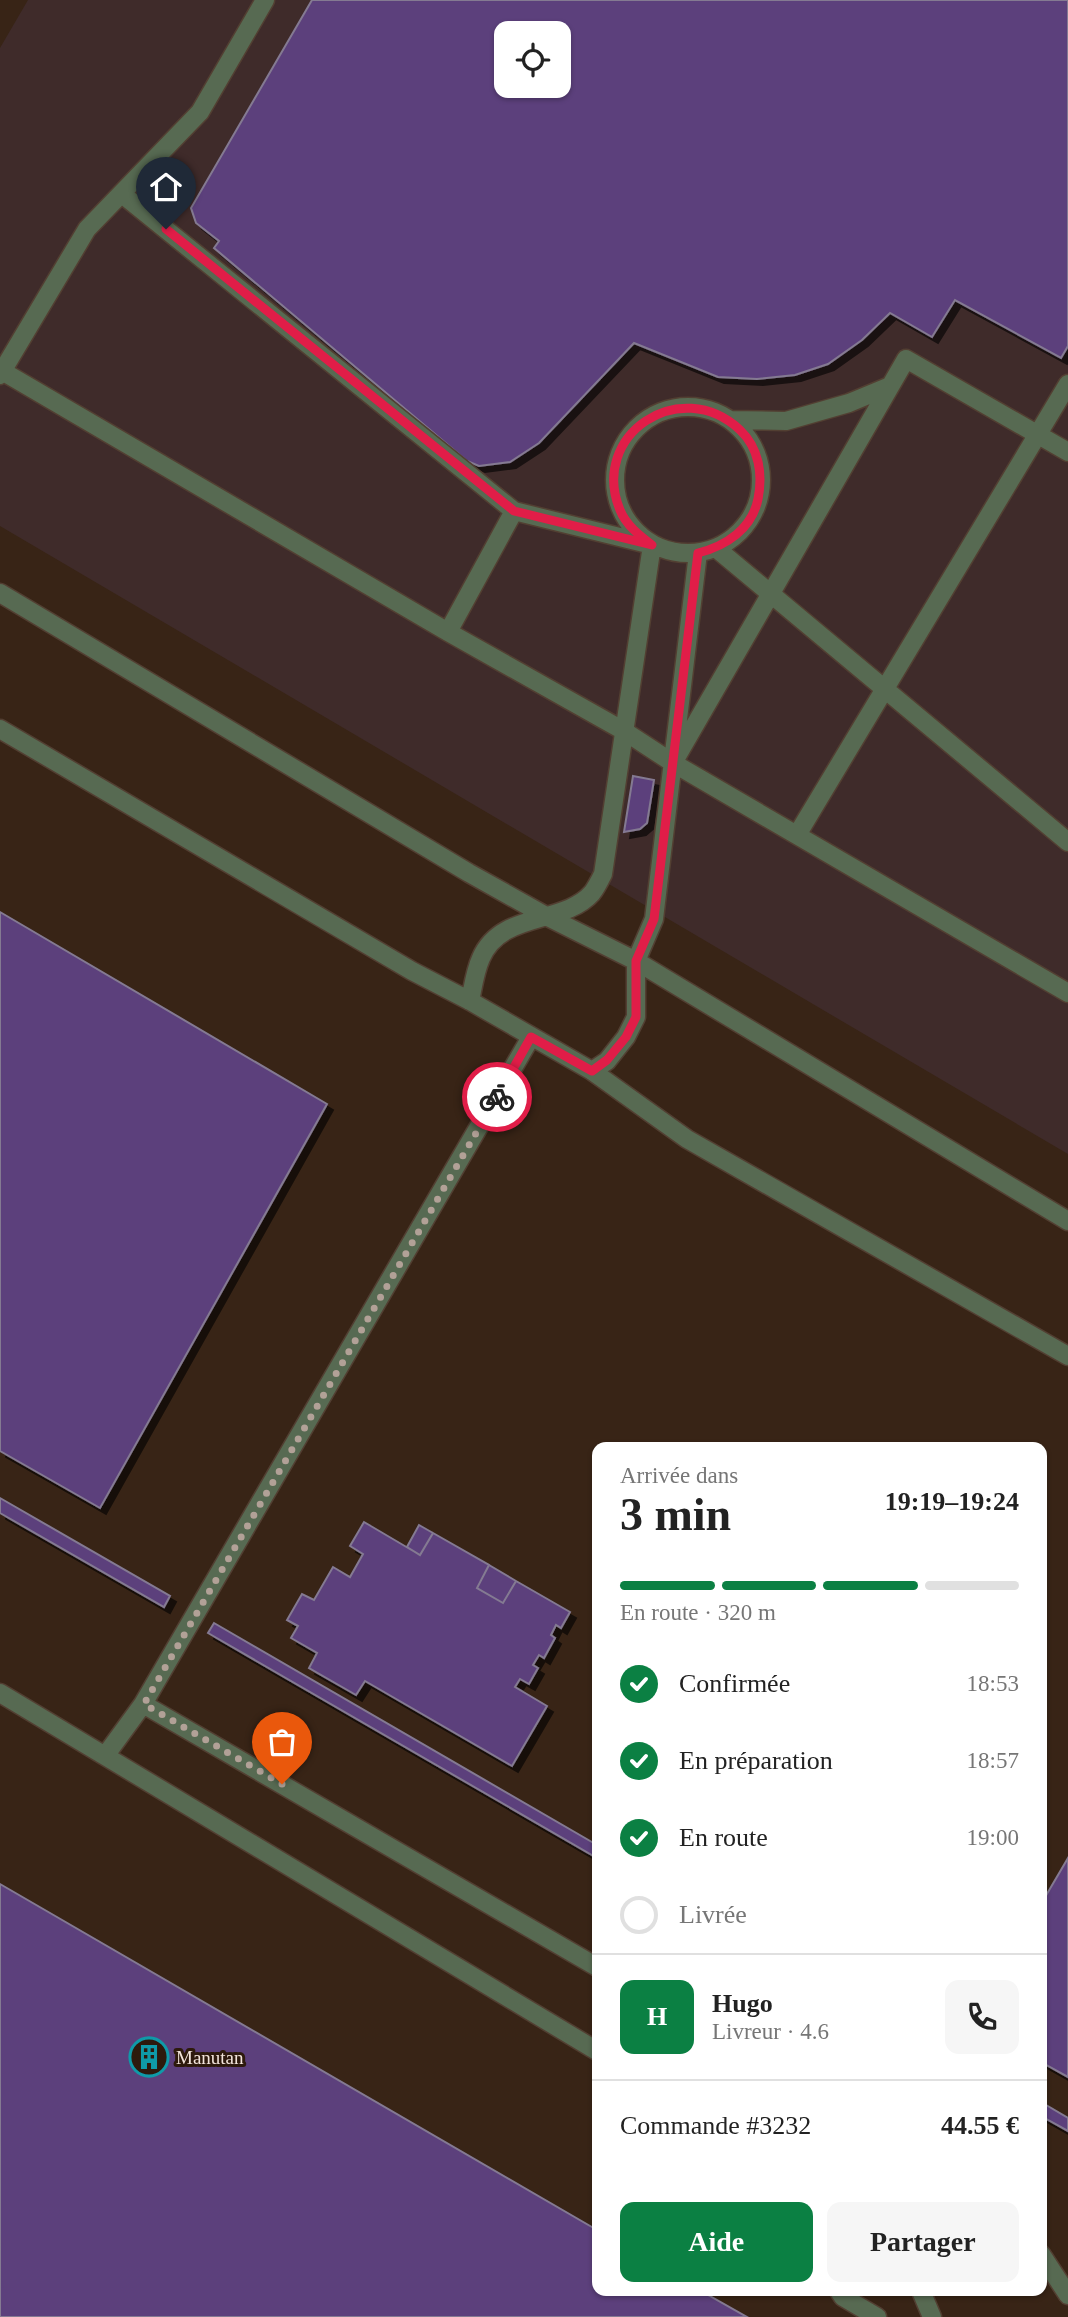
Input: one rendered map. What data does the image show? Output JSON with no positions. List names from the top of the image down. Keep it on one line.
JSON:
{"places":{"building":["Manutan"]},"page":{"heading":["3 min","Arrivée dans","19:19–19:24"],"panel":["Hugo","Livreur · 4.6","Commande #3232","44.55 €"],"bar":"En route · 320 m","list":[["Confirmée","18:53"],["En préparation","18:57"],["En route","19:00"],"Livrée"],"round":"H","buttons":["Aide","Partager"]}}
